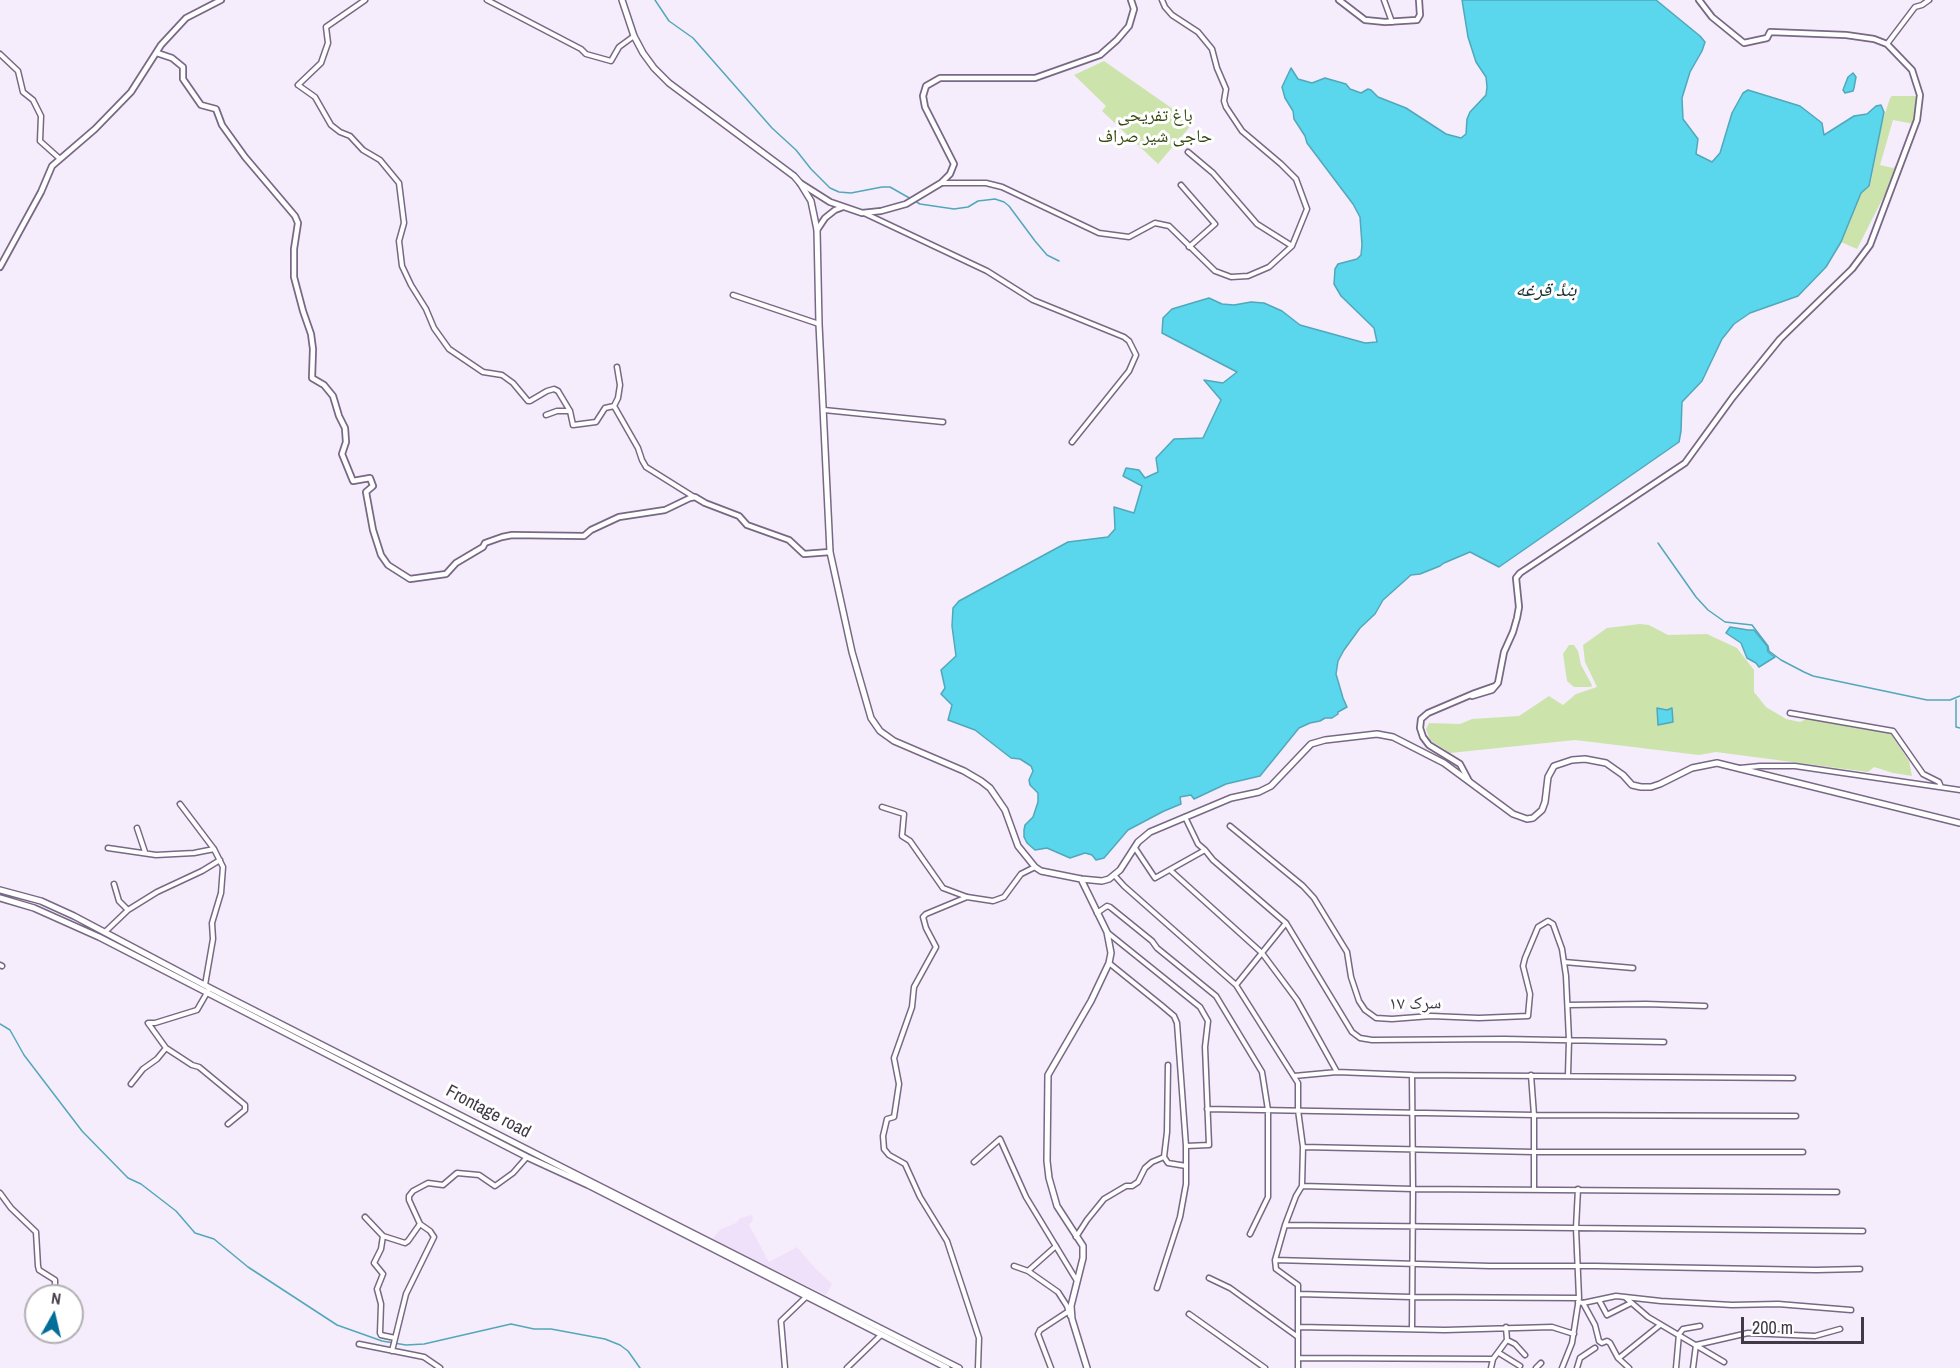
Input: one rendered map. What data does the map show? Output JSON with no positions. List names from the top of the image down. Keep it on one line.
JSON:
{"streets":{"main road":["Frontage road"],"street":["سرک ۱۷"]},"water":["بندٔ قرغه"],"parks":["باغ تفریحی حاجی شیر صراف"],"scale_bar":"200 m","north":"top"}
